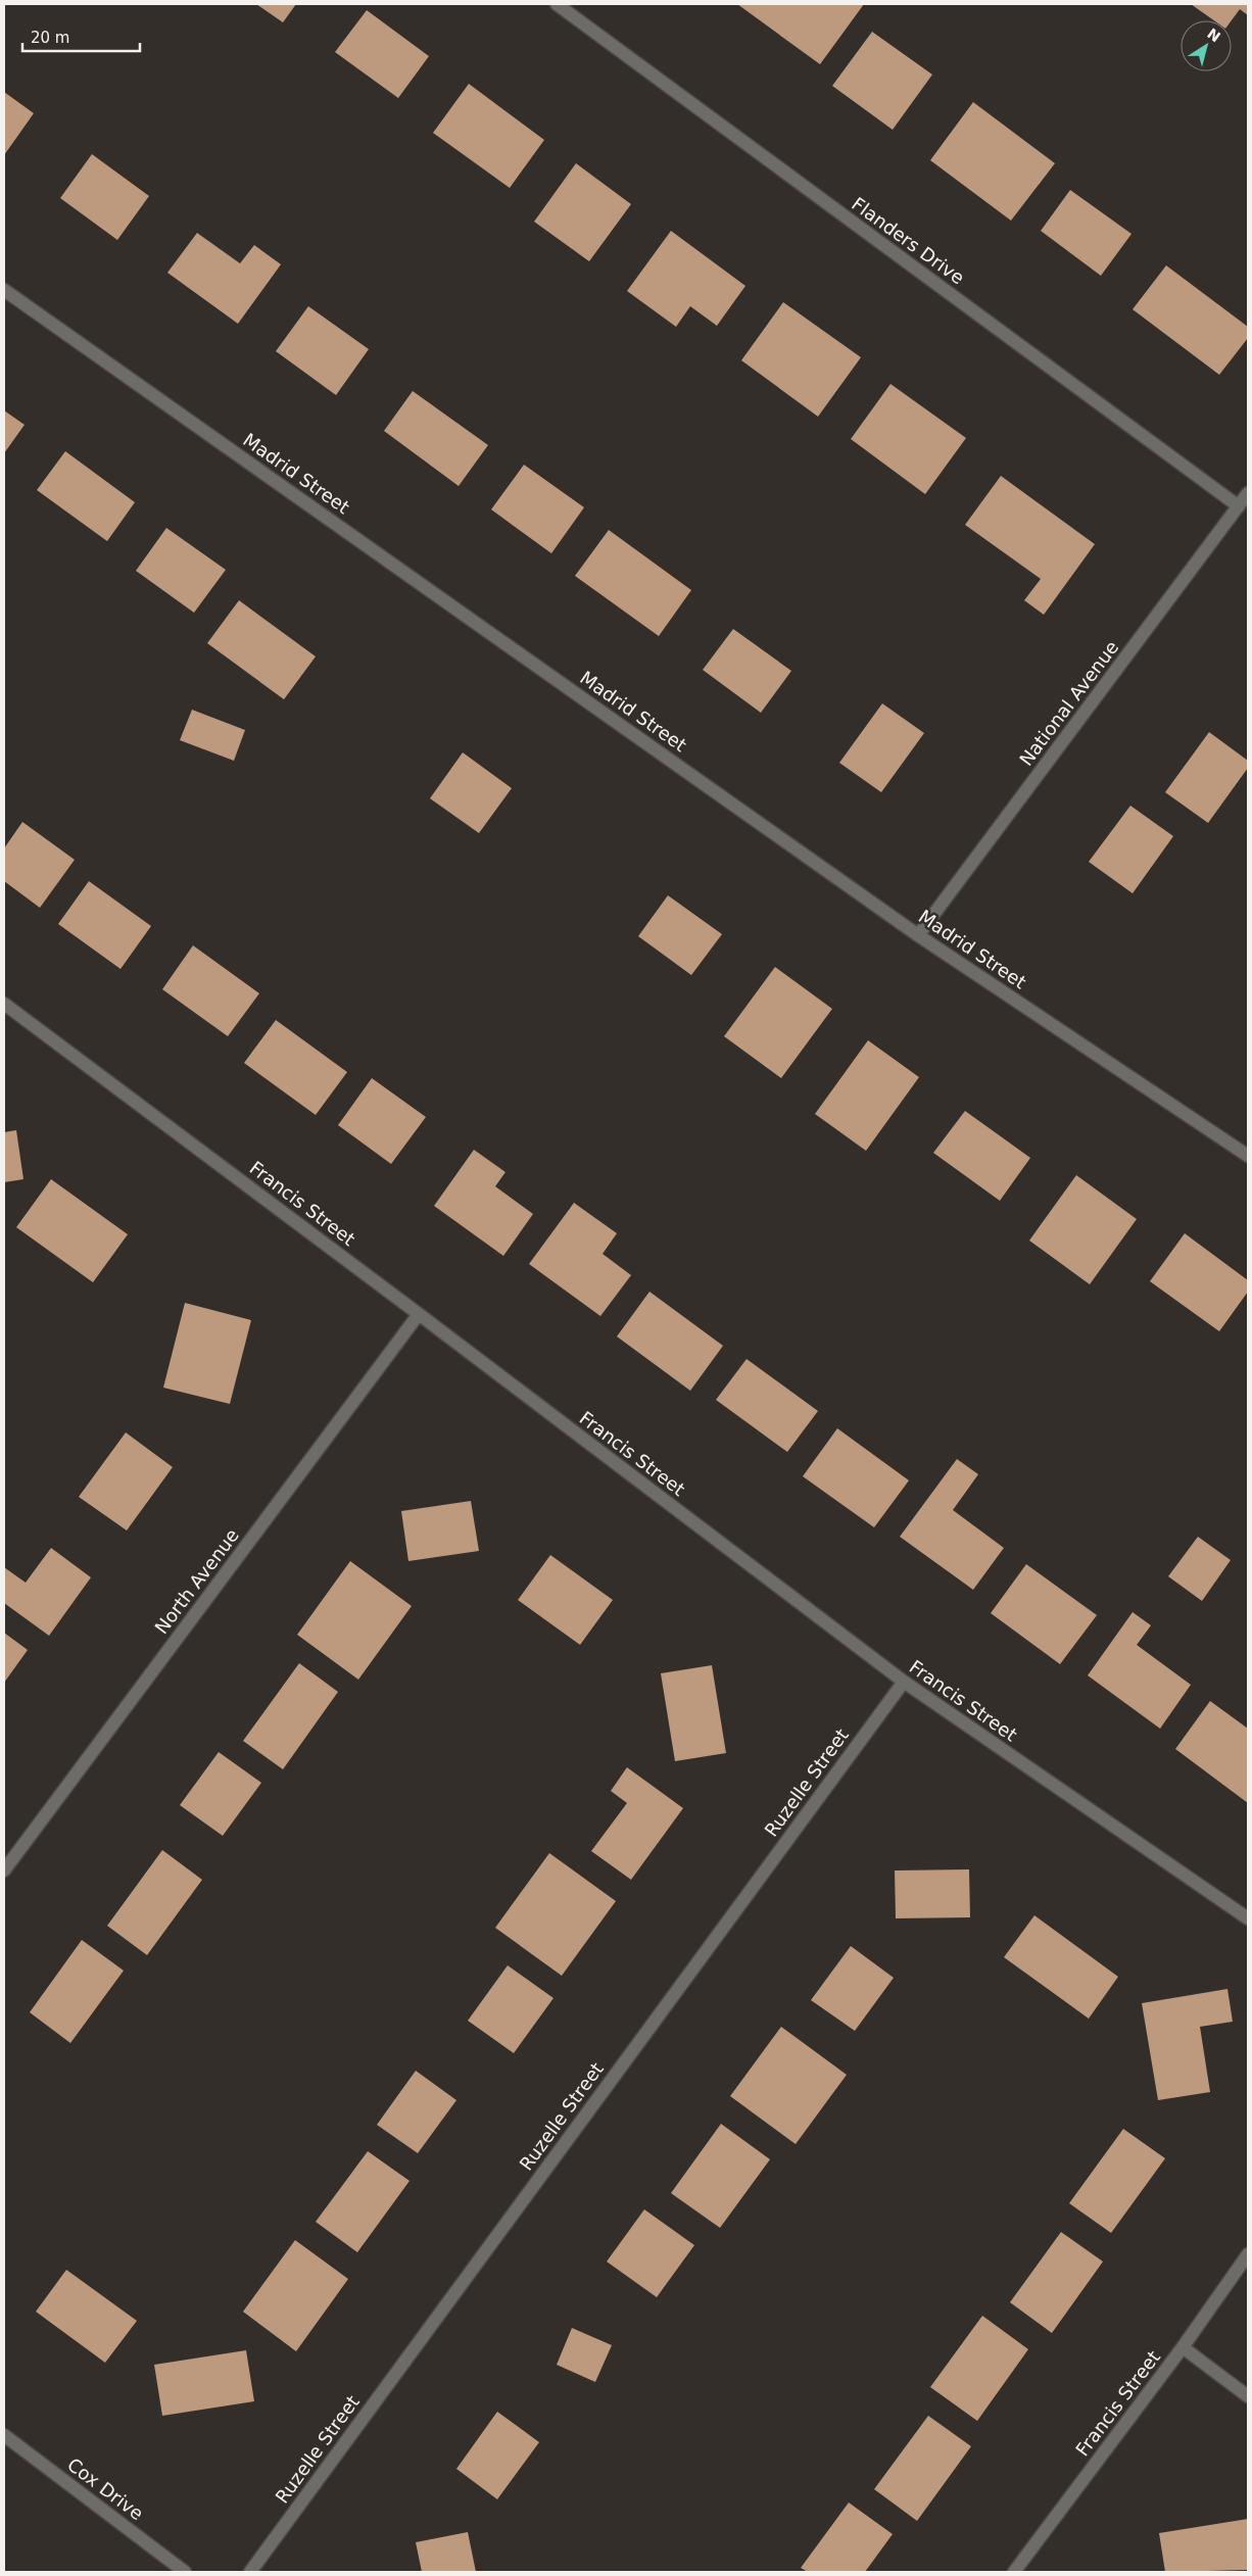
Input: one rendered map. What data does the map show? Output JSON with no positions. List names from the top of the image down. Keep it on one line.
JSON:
{"streets":{"street":["Flanders Drive","Madrid Street","National Avenue","Francis Street","North Avenue","Ruzelle Street","Cox Drive"]},"crossings":[["Flanders Drive","National Avenue"],["Madrid Street","National Avenue"],["Francis Street","North Avenue"],["Francis Street","Ruzelle Street"]],"scale_bar":"20 m","north":"top right"}
